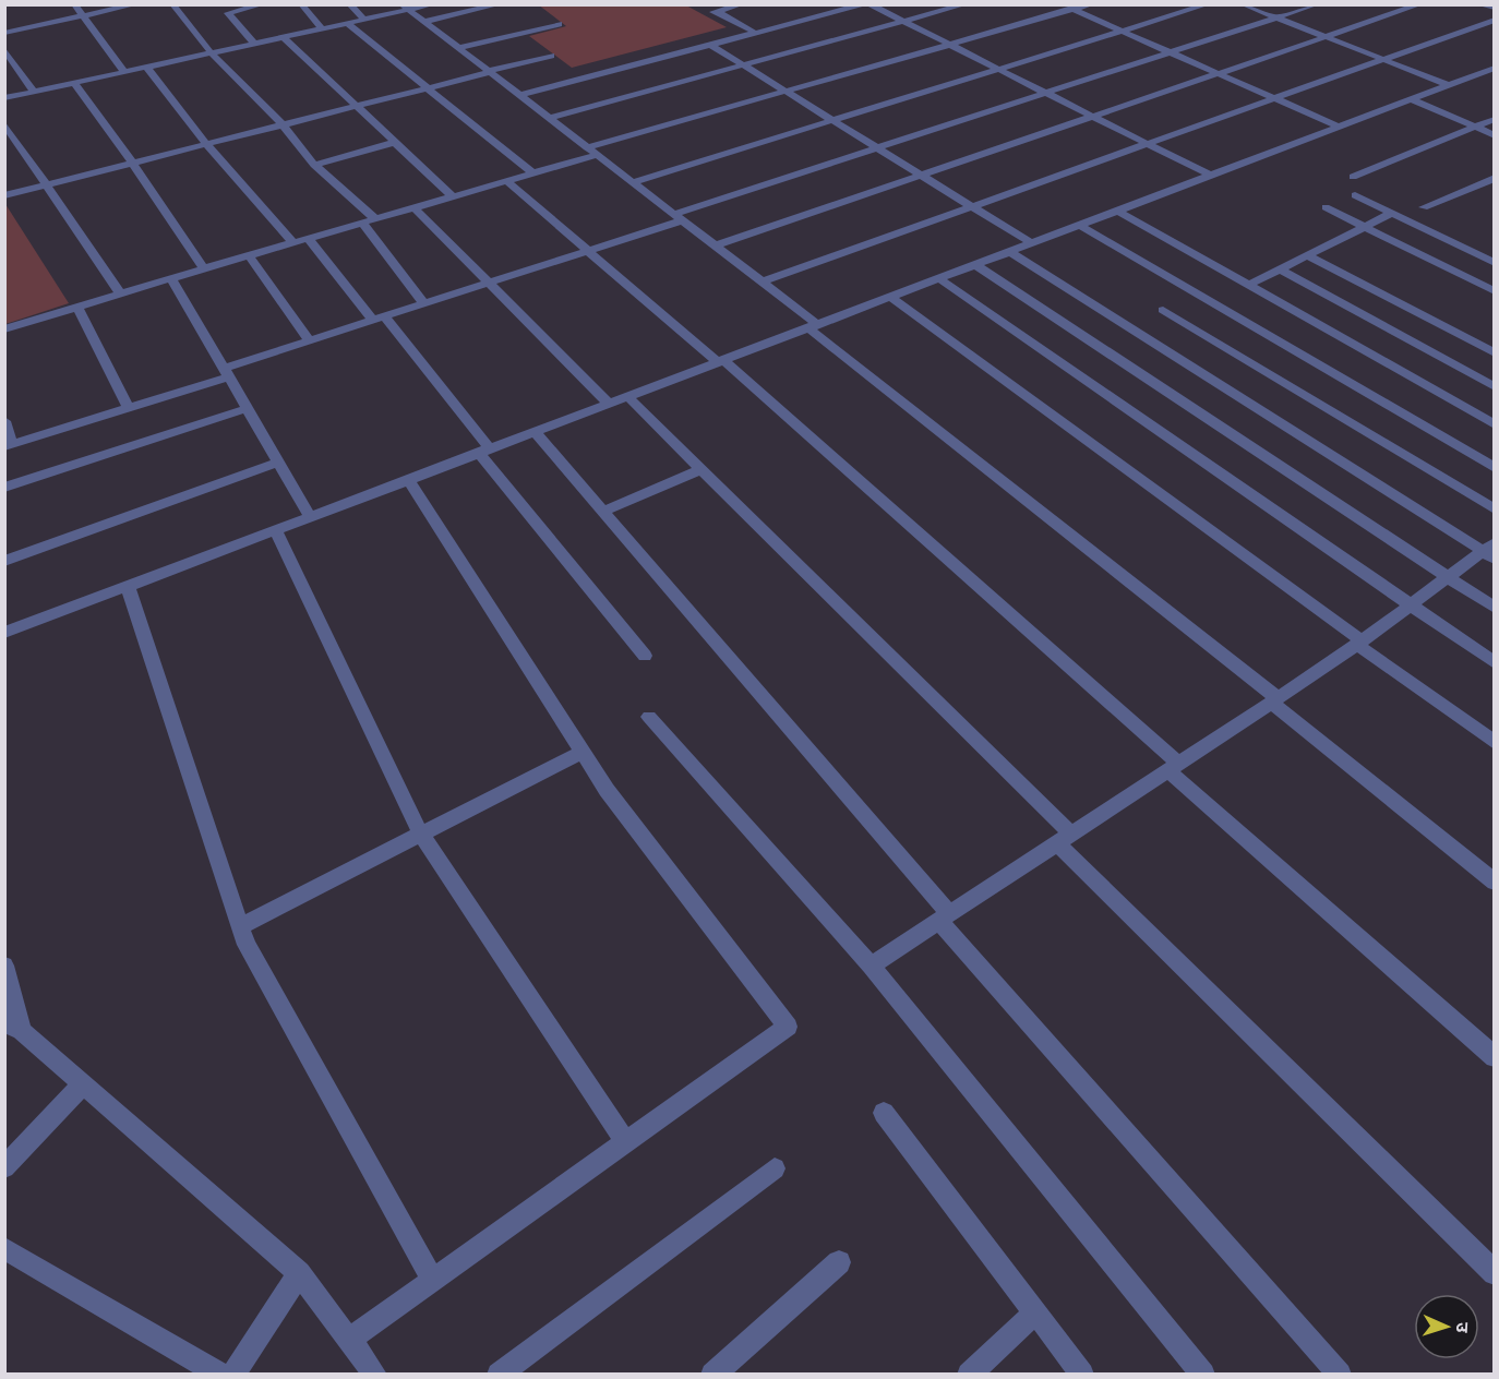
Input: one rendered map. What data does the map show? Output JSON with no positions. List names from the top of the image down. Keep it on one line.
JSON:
{"north":"right"}
